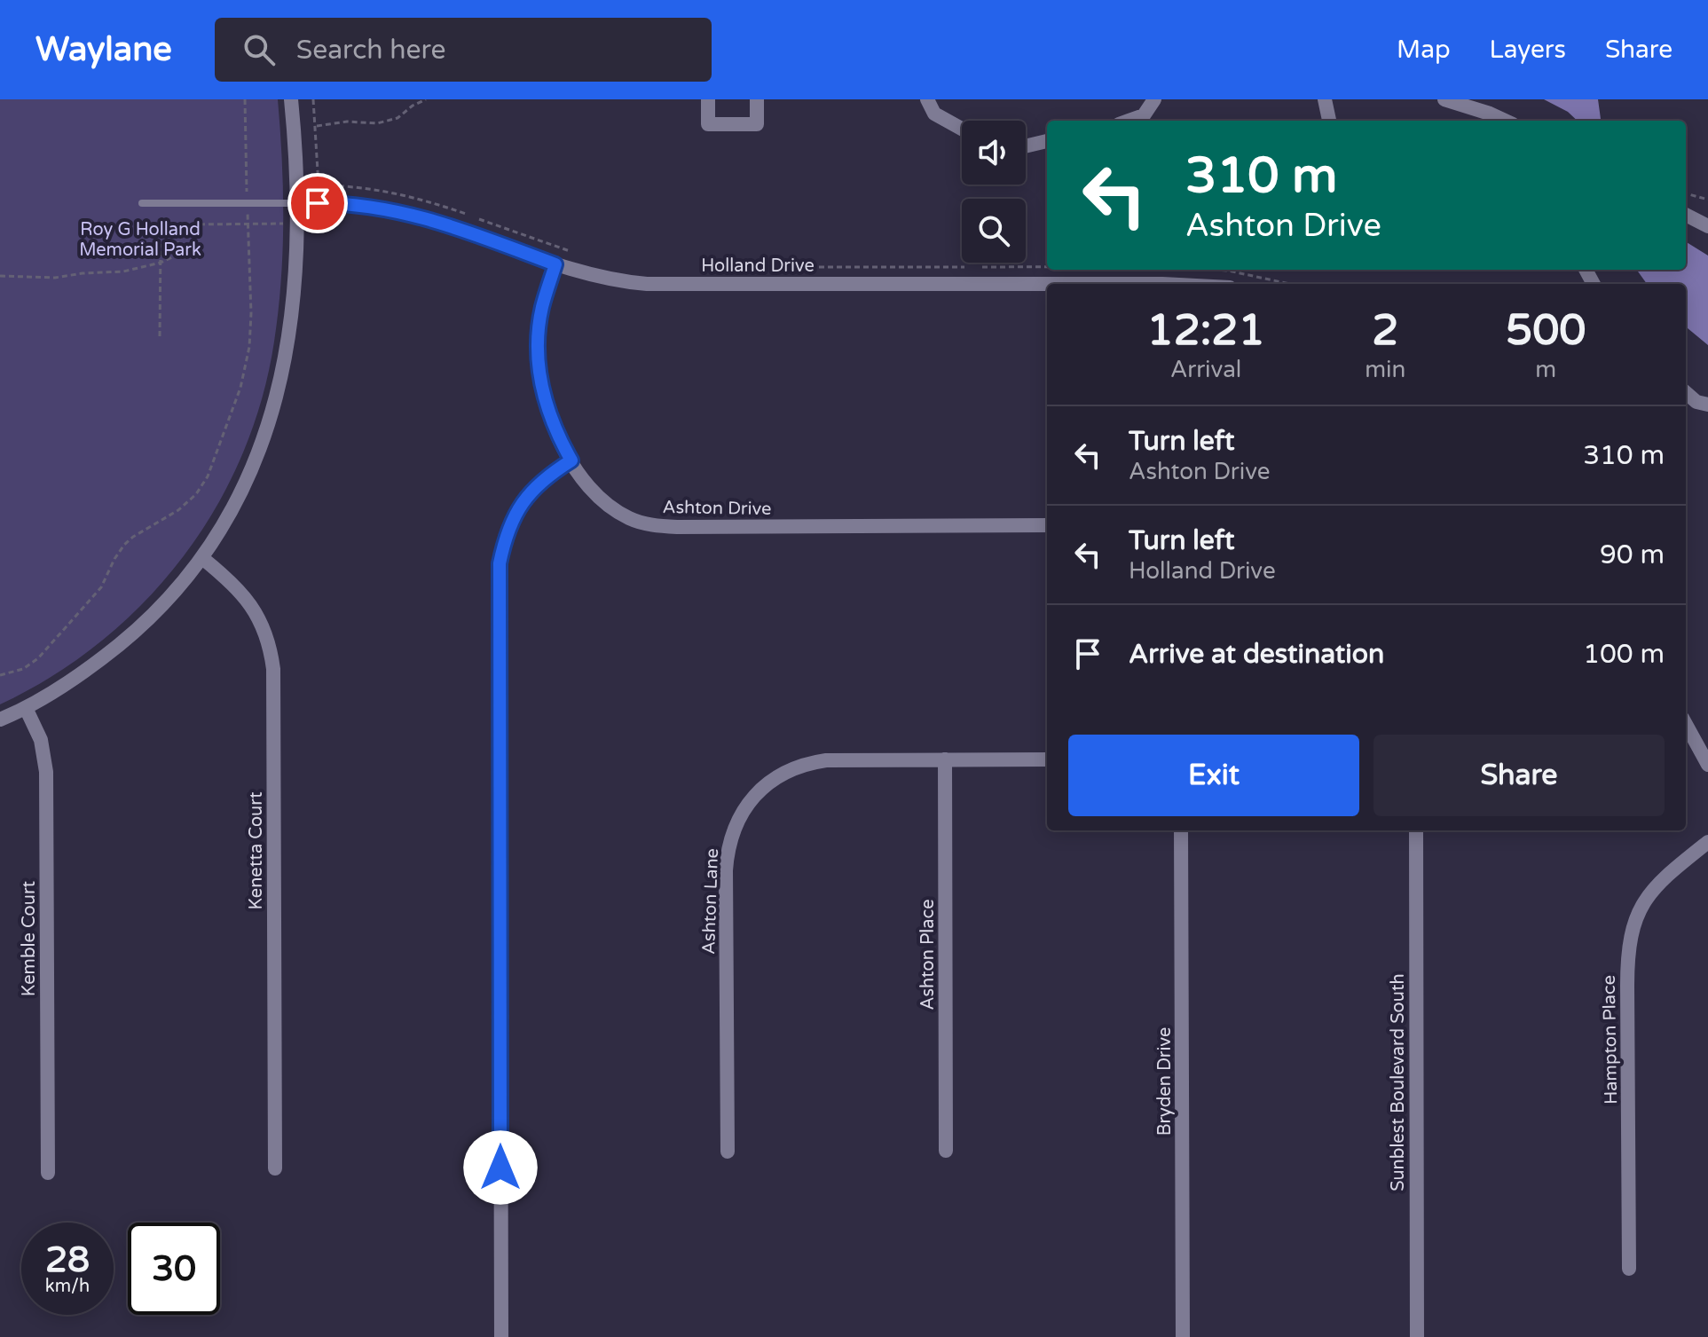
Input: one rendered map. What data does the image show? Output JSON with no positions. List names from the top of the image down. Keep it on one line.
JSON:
{"streets":{"street":["Holland Drive","Ashton Drive","Kenetta Court","Ashton Lane","Kemble Court","Ashton Place","Hampton Place","Bryden Drive","Sunblest Boulevard South"]},"crossings":[["Holland Drive","Ashton Drive"],["Ashton Lane","Ashton Place"]],"parks":["Roy G Holland Memorial Park"],"page":{"header":"Waylane","search":"Search here","nav":["Map","Layers","Share"],"turn":["310 m","Ashton Drive"],"eta":["12:21","Arrival","2","min","500","m"],"list":[{"name":"Turn left","note":"Ashton Drive","value":"310 m"},{"name":"Turn left","note":"Holland Drive","value":"90 m"},{"name":"Arrive at destination","value":"100 m"}],"buttons":["Exit","Share"],"speed":"28 km/h","limit":"30"}}
